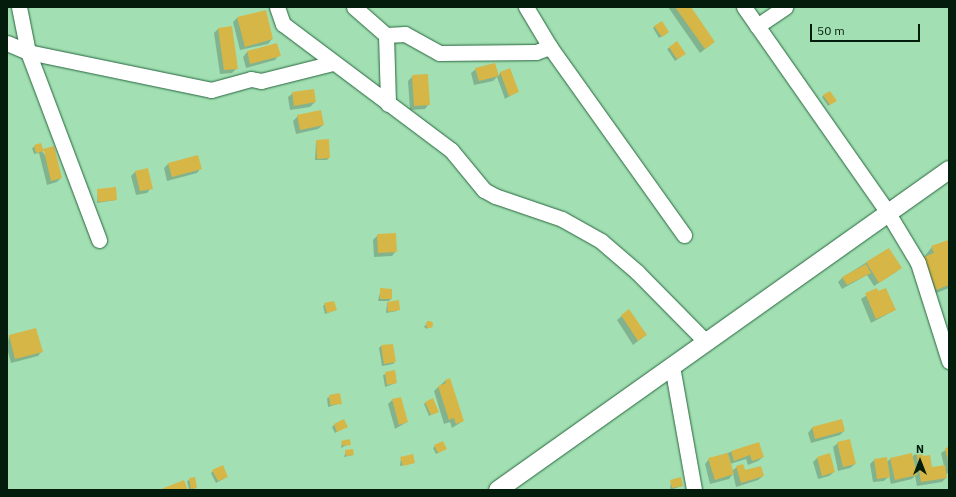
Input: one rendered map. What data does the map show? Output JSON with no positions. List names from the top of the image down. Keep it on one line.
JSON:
{"scale_bar":"50 m","north":"top"}
